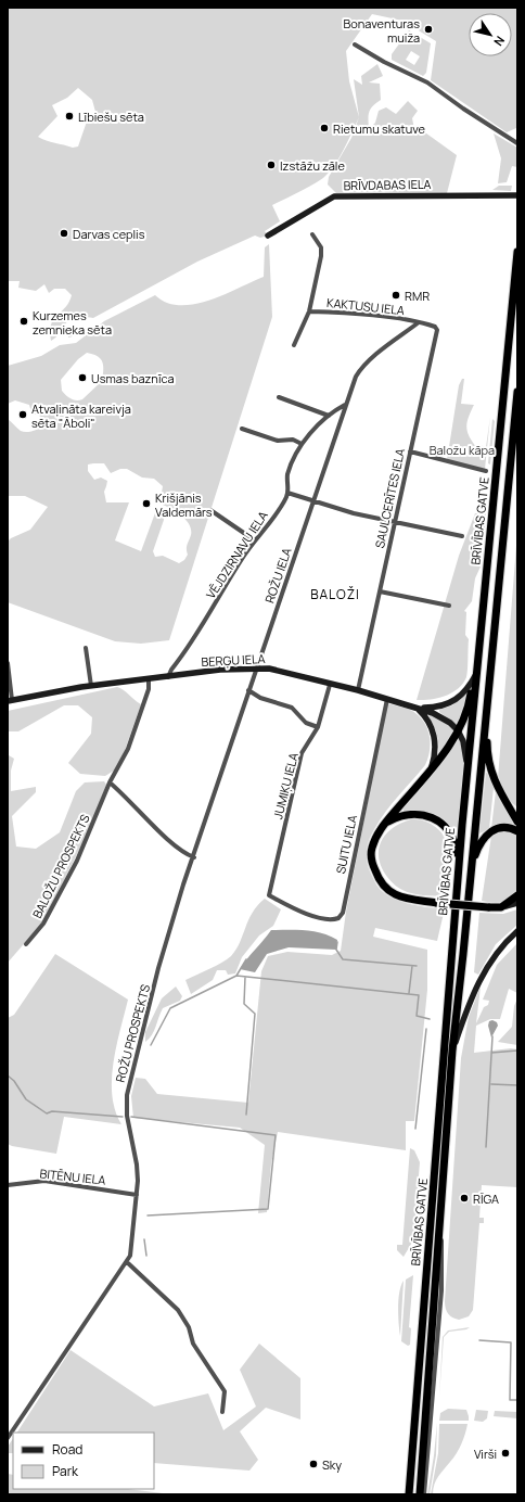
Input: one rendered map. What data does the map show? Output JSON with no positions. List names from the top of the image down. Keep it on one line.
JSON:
{"streets":{"highway":["BRĪVĪBAS GATVE"],"main road":["BRĪVDABAS IELA","BERĢU IELA"],"street":["KAKTUSU IELA","SAULCERĪTES IELA","VĒJDZIRNAVU IELA","ROŽU IELA","JUMIĶU IELA","SUITU IELA","BALOŽU PROSPEKTS","ROŽU PROSPEKTS","BITĒNU IELA"]},"crossings":[["KAKTUSU IELA","SAULCERĪTES IELA"],["KAKTUSU IELA","ROŽU IELA"],["SAULCERĪTES IELA","ROŽU IELA"],["SAULCERĪTES IELA","BERĢU IELA"],["VĒJDZIRNAVU IELA","BERĢU IELA"],["ROŽU IELA","BERĢU IELA"],["ROŽU IELA","ROŽU PROSPEKTS"],["BERĢU IELA","JUMIĶU IELA"],["BERĢU IELA","SUITU IELA"],["JUMIĶU IELA","SUITU IELA"],["ROŽU PROSPEKTS","BITĒNU IELA"]],"districts":["BALOŽI"],"parks":["Baložu kāpa"],"places":["Bonaventuras muiža","Lībiešu sēta","Rietumu skatuve","Izstāžu zāle","Darvas ceplis","RMR","Kurzemes zemnieka sēta","Usmas baznīca","Atvaļināta kareivja sēta \"Āboli\"","Krišjānis Valdemārs","RĪGA","Virši","Sky"],"legend":["Road","Park"],"north":"bottom right"}
